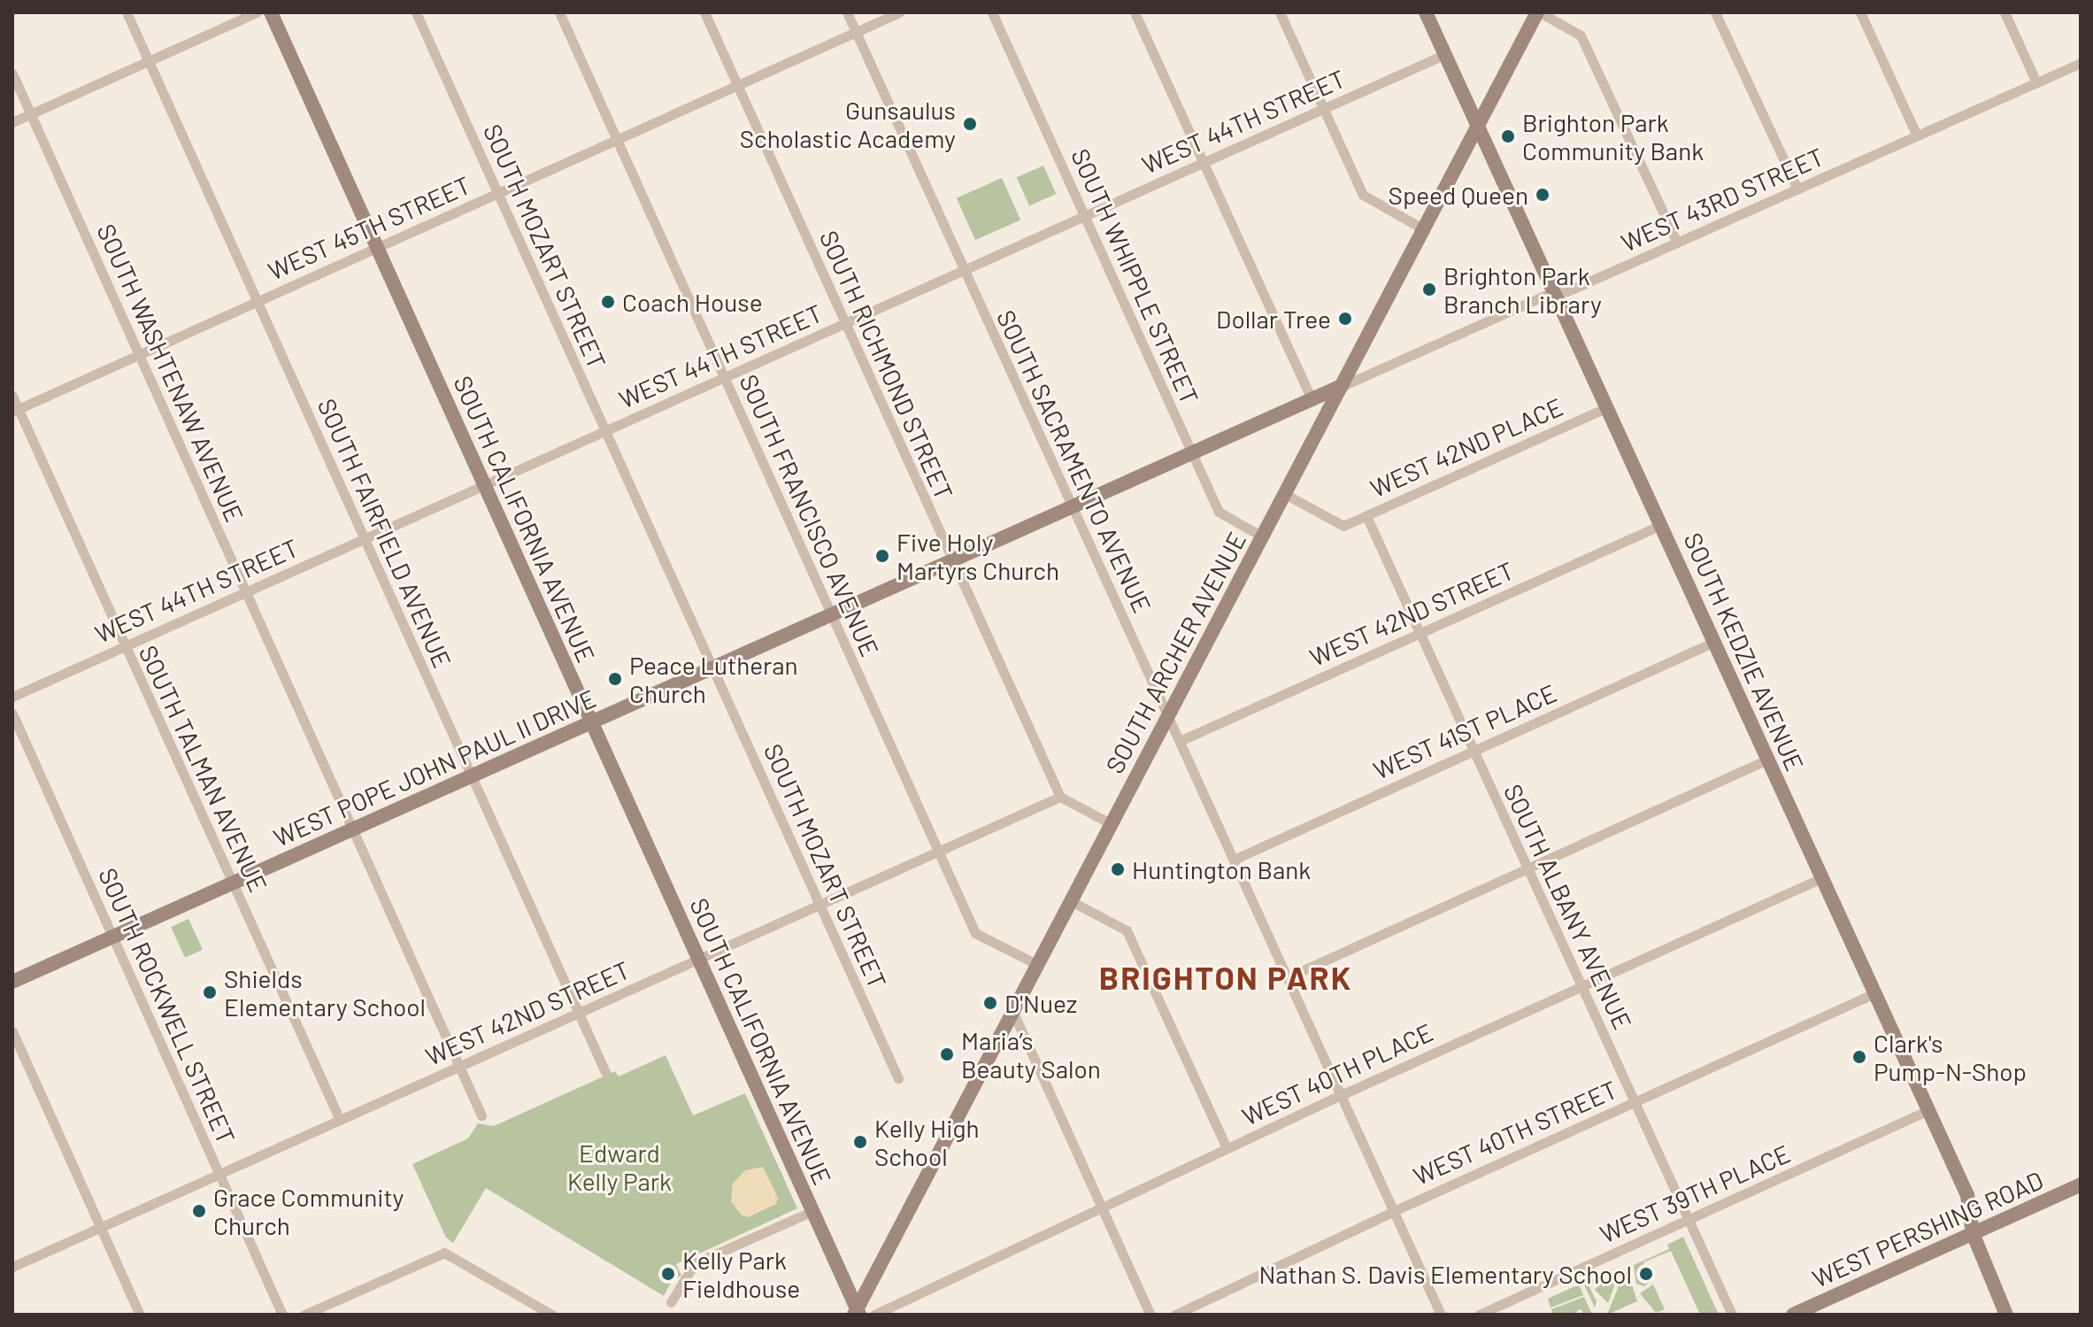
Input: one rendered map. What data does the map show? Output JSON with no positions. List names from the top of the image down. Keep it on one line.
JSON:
{"streets":{"main road":["SOUTH CALIFORNIA AVENUE","SOUTH KEDZIE AVENUE","SOUTH ARCHER AVENUE","WEST POPE JOHN PAUL II DRIVE","WEST PERSHING ROAD"],"street":["WEST 44TH STREET","WEST 43RD STREET","WEST 45TH STREET","SOUTH MOZART STREET","SOUTH WHIPPLE STREET","SOUTH RICHMOND STREET","SOUTH WASHTENAW AVENUE","WEST 42ND PLACE","SOUTH SACRAMENTO AVENUE","SOUTH FRANCISCO AVENUE","SOUTH FAIRFIELD AVENUE","WEST 42ND STREET","WEST 41ST PLACE","SOUTH TALMAN AVENUE","SOUTH ALBANY AVENUE","SOUTH ROCKWELL STREET","WEST 40TH PLACE","WEST 40TH STREET","WEST 39TH PLACE"]},"crossings":[["WEST 44TH STREET","SOUTH MOZART STREET"],["WEST 44TH STREET","SOUTH WHIPPLE STREET"],["WEST 44TH STREET","SOUTH RICHMOND STREET"],["WEST 44TH STREET","SOUTH WASHTENAW AVENUE"],["WEST 44TH STREET","SOUTH SACRAMENTO AVENUE"],["WEST 44TH STREET","SOUTH FRANCISCO AVENUE"],["WEST 44TH STREET","SOUTH CALIFORNIA AVENUE"],["WEST 44TH STREET","SOUTH FAIRFIELD AVENUE"],["WEST 44TH STREET","SOUTH KEDZIE AVENUE"],["WEST 44TH STREET","SOUTH TALMAN AVENUE"],["WEST 43RD STREET","SOUTH KEDZIE AVENUE"],["WEST 43RD STREET","SOUTH ARCHER AVENUE"],["WEST 43RD STREET","WEST POPE JOHN PAUL II DRIVE"],["WEST 45TH STREET","SOUTH MOZART STREET"],["WEST 45TH STREET","SOUTH RICHMOND STREET"],["WEST 45TH STREET","SOUTH WASHTENAW AVENUE"],["WEST 45TH STREET","SOUTH SACRAMENTO AVENUE"],["WEST 45TH STREET","SOUTH FRANCISCO AVENUE"],["WEST 45TH STREET","SOUTH CALIFORNIA AVENUE"],["WEST 45TH STREET","SOUTH FAIRFIELD AVENUE"],["WEST 45TH STREET","SOUTH TALMAN AVENUE"],["SOUTH MOZART STREET","WEST 42ND STREET"],["SOUTH MOZART STREET","WEST POPE JOHN PAUL II DRIVE"],["SOUTH WHIPPLE STREET","SOUTH ARCHER AVENUE"],["SOUTH WHIPPLE STREET","WEST POPE JOHN PAUL II DRIVE"],["SOUTH RICHMOND STREET","WEST 42ND STREET"],["SOUTH RICHMOND STREET","WEST POPE JOHN PAUL II DRIVE"],["SOUTH WASHTENAW AVENUE","WEST 42ND STREET"],["SOUTH WASHTENAW AVENUE","WEST POPE JOHN PAUL II DRIVE"],["WEST 42ND PLACE","SOUTH KEDZIE AVENUE"],["WEST 42ND PLACE","SOUTH ARCHER AVENUE"],["WEST 42ND PLACE","SOUTH ALBANY AVENUE"],["SOUTH SACRAMENTO AVENUE","WEST 42ND STREET"],["SOUTH SACRAMENTO AVENUE","SOUTH ARCHER AVENUE"],["SOUTH SACRAMENTO AVENUE","WEST 41ST PLACE"],["SOUTH SACRAMENTO AVENUE","WEST POPE JOHN PAUL II DRIVE"],["SOUTH SACRAMENTO AVENUE","WEST 40TH PLACE"],["SOUTH SACRAMENTO AVENUE","WEST 40TH STREET"],["SOUTH FRANCISCO AVENUE","WEST 42ND STREET"],["SOUTH FRANCISCO AVENUE","SOUTH ARCHER AVENUE"],["SOUTH FRANCISCO AVENUE","WEST POPE JOHN PAUL II DRIVE"],["SOUTH CALIFORNIA AVENUE","WEST 42ND STREET"],["SOUTH CALIFORNIA AVENUE","SOUTH ARCHER AVENUE"],["SOUTH CALIFORNIA AVENUE","WEST POPE JOHN PAUL II DRIVE"],["SOUTH FAIRFIELD AVENUE","WEST 42ND STREET"],["SOUTH FAIRFIELD AVENUE","WEST POPE JOHN PAUL II DRIVE"],["WEST 42ND STREET","SOUTH KEDZIE AVENUE"],["WEST 42ND STREET","SOUTH TALMAN AVENUE"],["WEST 42ND STREET","SOUTH ALBANY AVENUE"],["WEST 42ND STREET","SOUTH ROCKWELL STREET"],["SOUTH KEDZIE AVENUE","SOUTH ARCHER AVENUE"],["SOUTH KEDZIE AVENUE","WEST 41ST PLACE"],["SOUTH KEDZIE AVENUE","WEST 40TH PLACE"],["SOUTH KEDZIE AVENUE","WEST 40TH STREET"],["SOUTH KEDZIE AVENUE","WEST 39TH PLACE"],["SOUTH KEDZIE AVENUE","WEST PERSHING ROAD"],["SOUTH ARCHER AVENUE","WEST POPE JOHN PAUL II DRIVE"],["WEST 41ST PLACE","SOUTH ALBANY AVENUE"],["WEST POPE JOHN PAUL II DRIVE","SOUTH TALMAN AVENUE"],["WEST POPE JOHN PAUL II DRIVE","SOUTH ROCKWELL STREET"],["SOUTH ALBANY AVENUE","WEST 40TH PLACE"],["SOUTH ALBANY AVENUE","WEST 40TH STREET"],["SOUTH ALBANY AVENUE","WEST 39TH PLACE"]],"districts":["BRIGHTON PARK"],"parks":["Edward Kelly Park"],"places":["Gunsaulus Scholastic Academy","Brighton Park Community Bank","Speed Queen","Brighton Park Branch Library","Coach House","Dollar Tree","Five Holy Martyrs Church","Peace Lutheran Church","Huntington Bank","Shields Elementary School","D'Nuez","Maria’s Beauty Salon","Clark's Pump-N-Shop","Kelly High School","Grace Community Church","Kelly Park Fieldhouse","Nathan S. Davis Elementary School"]}
